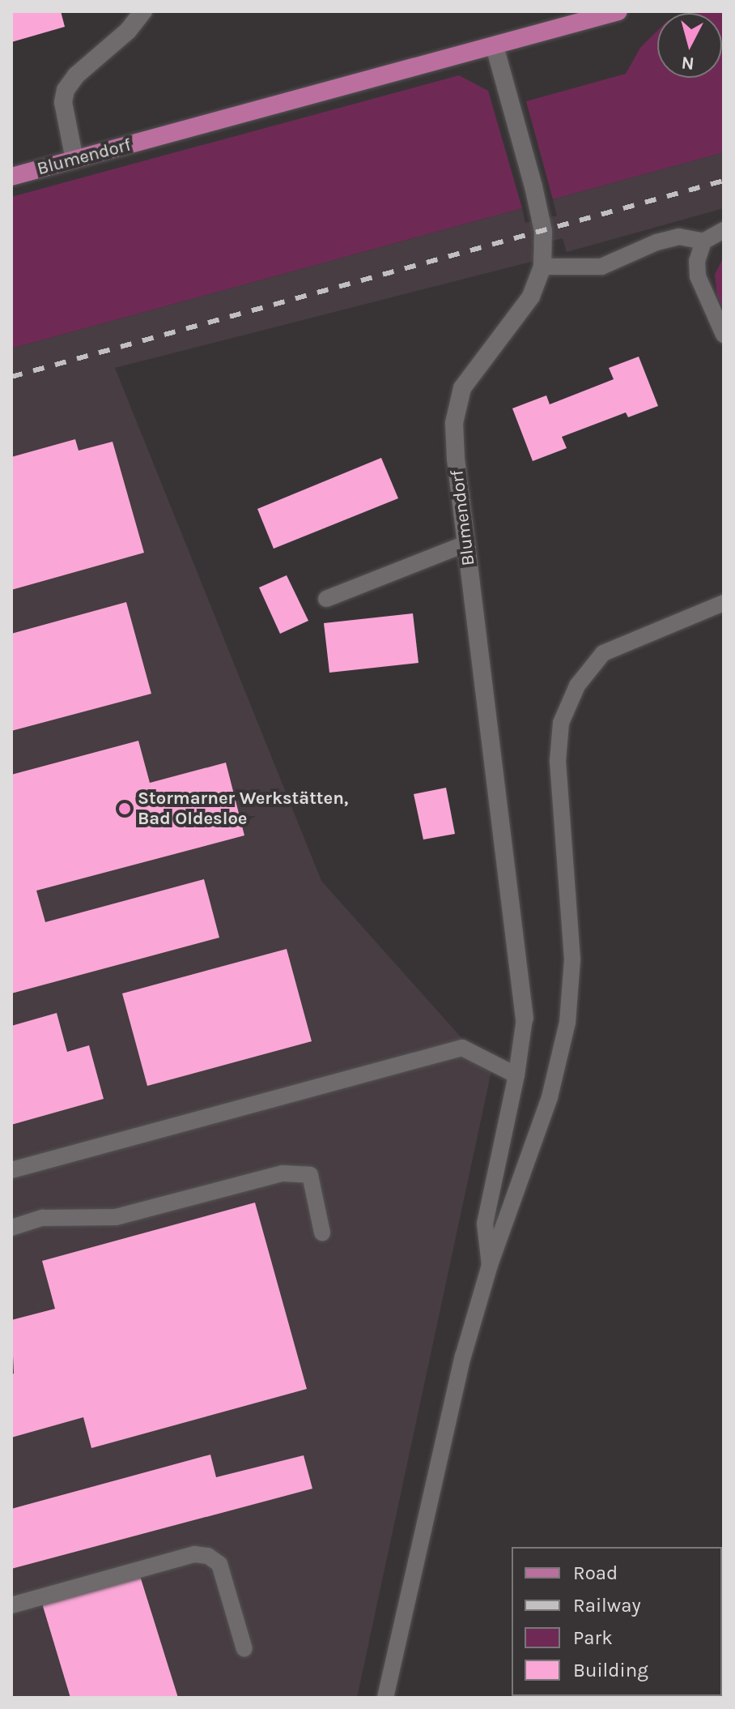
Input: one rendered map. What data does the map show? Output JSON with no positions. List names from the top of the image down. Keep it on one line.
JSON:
{"streets":{"main road":["Blumendorf"]},"places":["Stormarner Werkstätten, Bad Oldesloe"],"legend":["Road","Railway","Park","Building"],"north":"bottom"}
